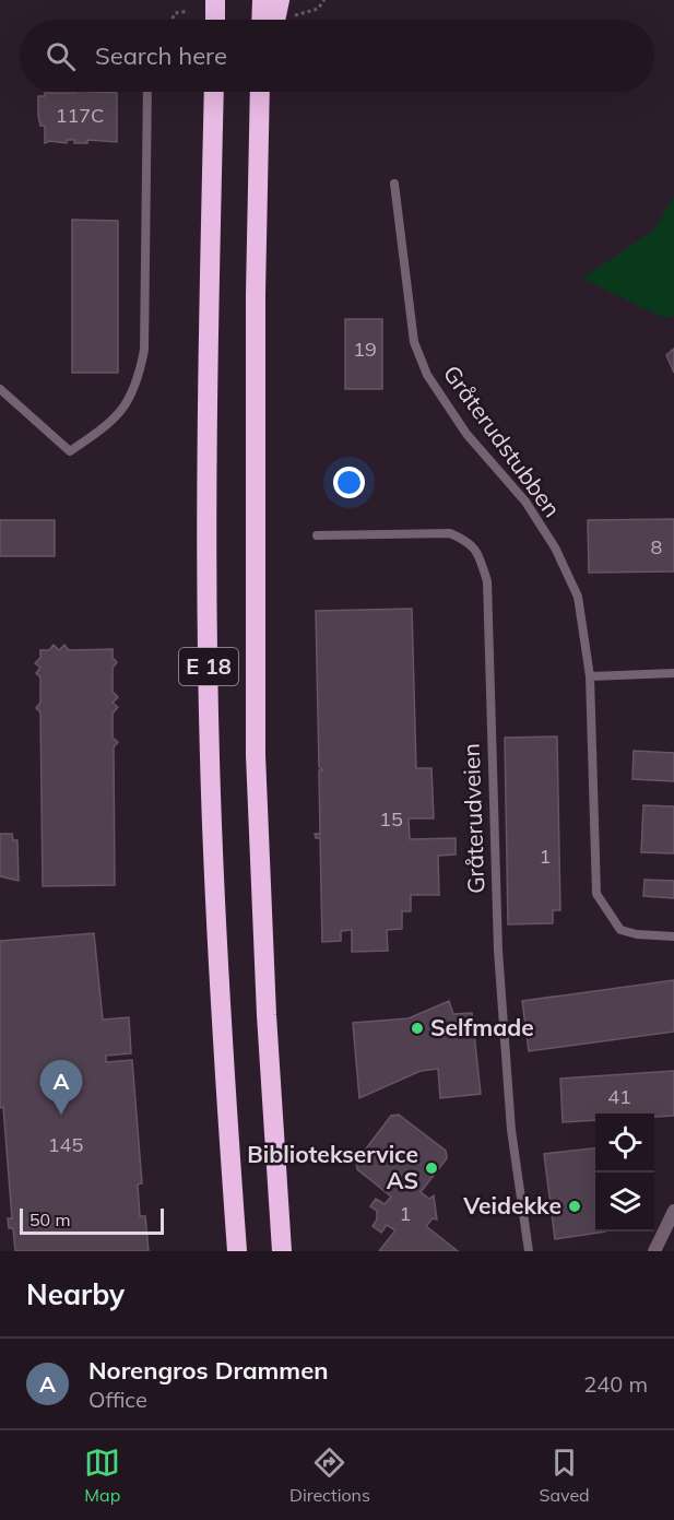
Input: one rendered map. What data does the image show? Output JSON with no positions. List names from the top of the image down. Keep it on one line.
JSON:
{"streets":{"highway":["E 18"],"lane":["Gråterudstubben","Gråterudveien"]},"places":["Selfmade","Bibliotekservice AS","Veidekke"],"house_numbers":["117C","19","8","15","1","41","145","1"],"scale_bar":"50 m","page":{"search":"Search here","pins":"A","scale":"50 m","heading":"Nearby","list":[{"mark":"A","name":"Norengros Drammen","note":"Office","value":"240 m"}],"nav":["Map","Directions","Saved"]}}
